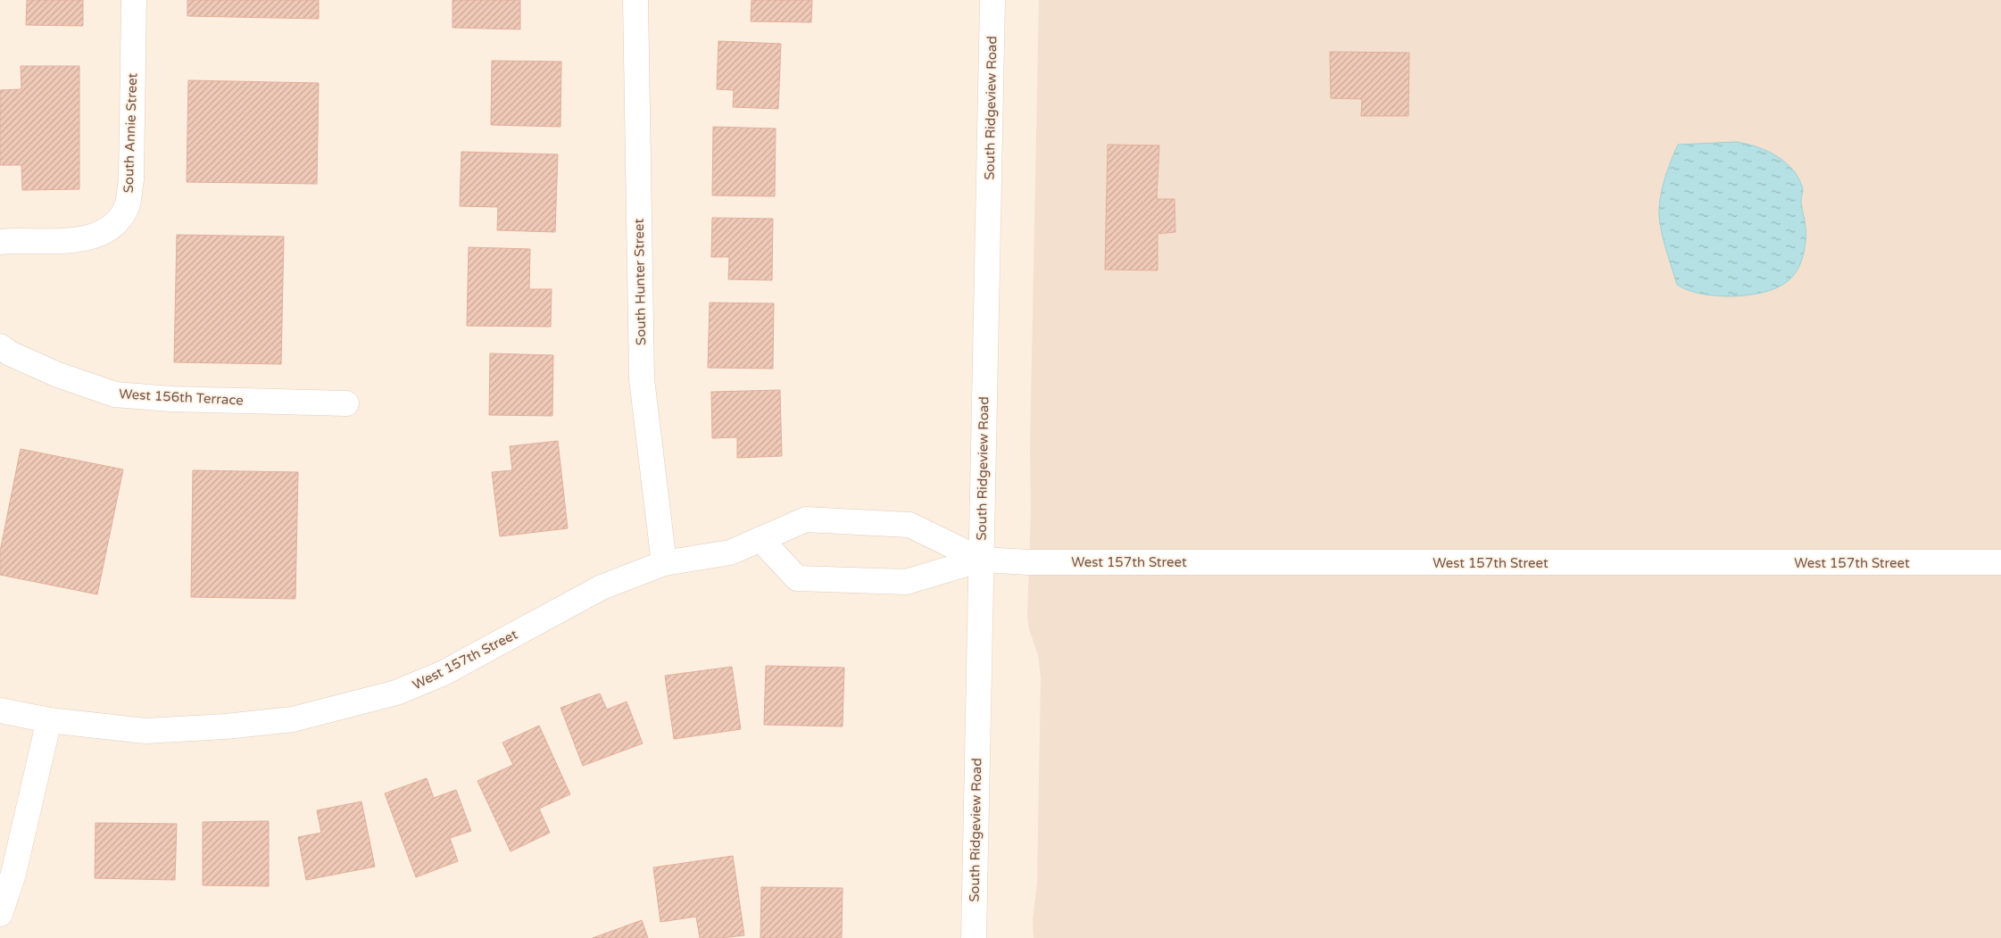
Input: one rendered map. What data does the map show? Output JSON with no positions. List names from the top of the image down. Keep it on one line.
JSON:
{"streets":{"street":["South Ridgeview Road","South Annie Street","South Hunter Street","West 156th Terrace","West 157th Street"]},"crossings":[["South Ridgeview Road","West 157th Street"],["South Hunter Street","West 157th Street"]]}
